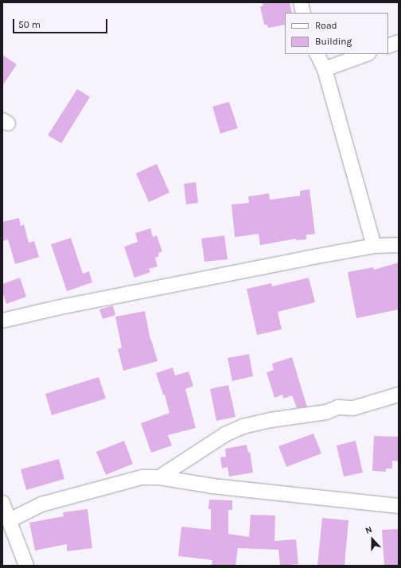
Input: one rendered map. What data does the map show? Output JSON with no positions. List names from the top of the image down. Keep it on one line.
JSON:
{"legend":["Road","Building"],"scale_bar":"50 m","north":"top"}
